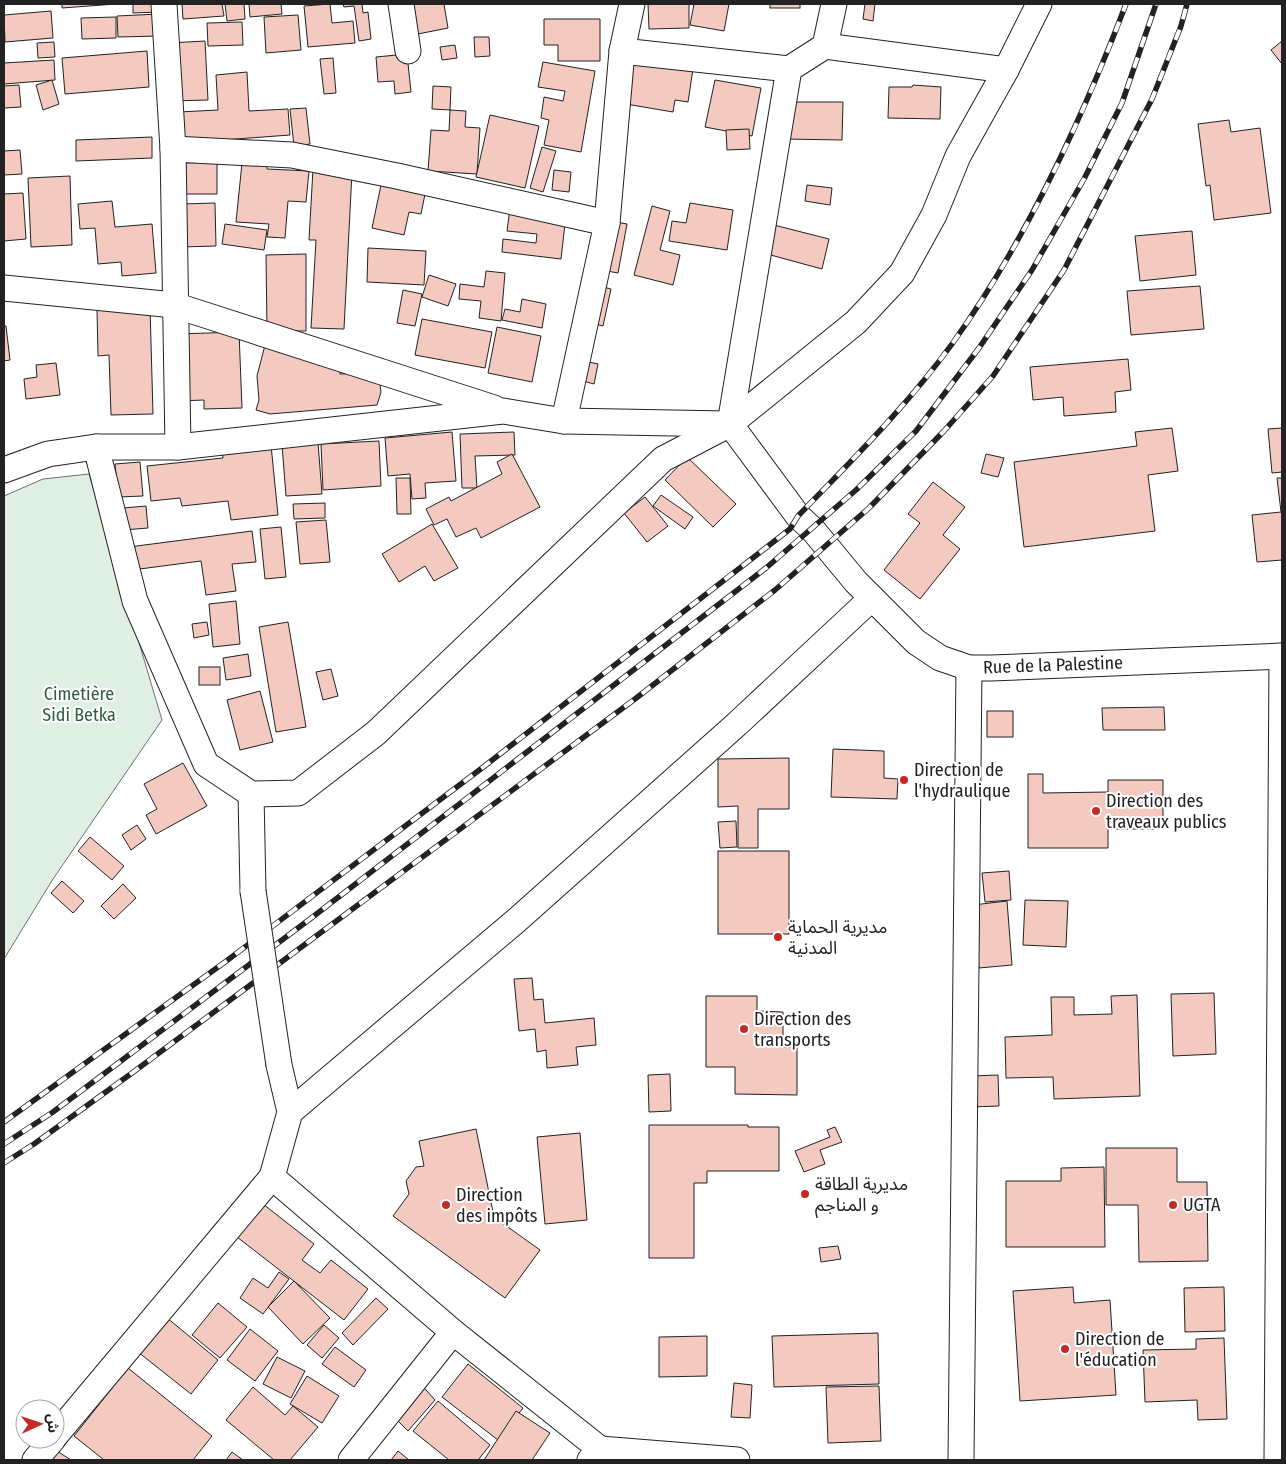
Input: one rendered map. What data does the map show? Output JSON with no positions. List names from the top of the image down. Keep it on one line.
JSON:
{"streets":{"street":["Rue de la Palestine"]},"parks":["Cimetière Sidi Betka"],"places":["Direction de l'hydraulique","Direction des traveaux publics","مديرية الحماية المدنية","Direction des transports","مديرية الطاقة و المناجم","Direction des impôts","UGTA","Direction de l'éducation"],"north":"right"}
